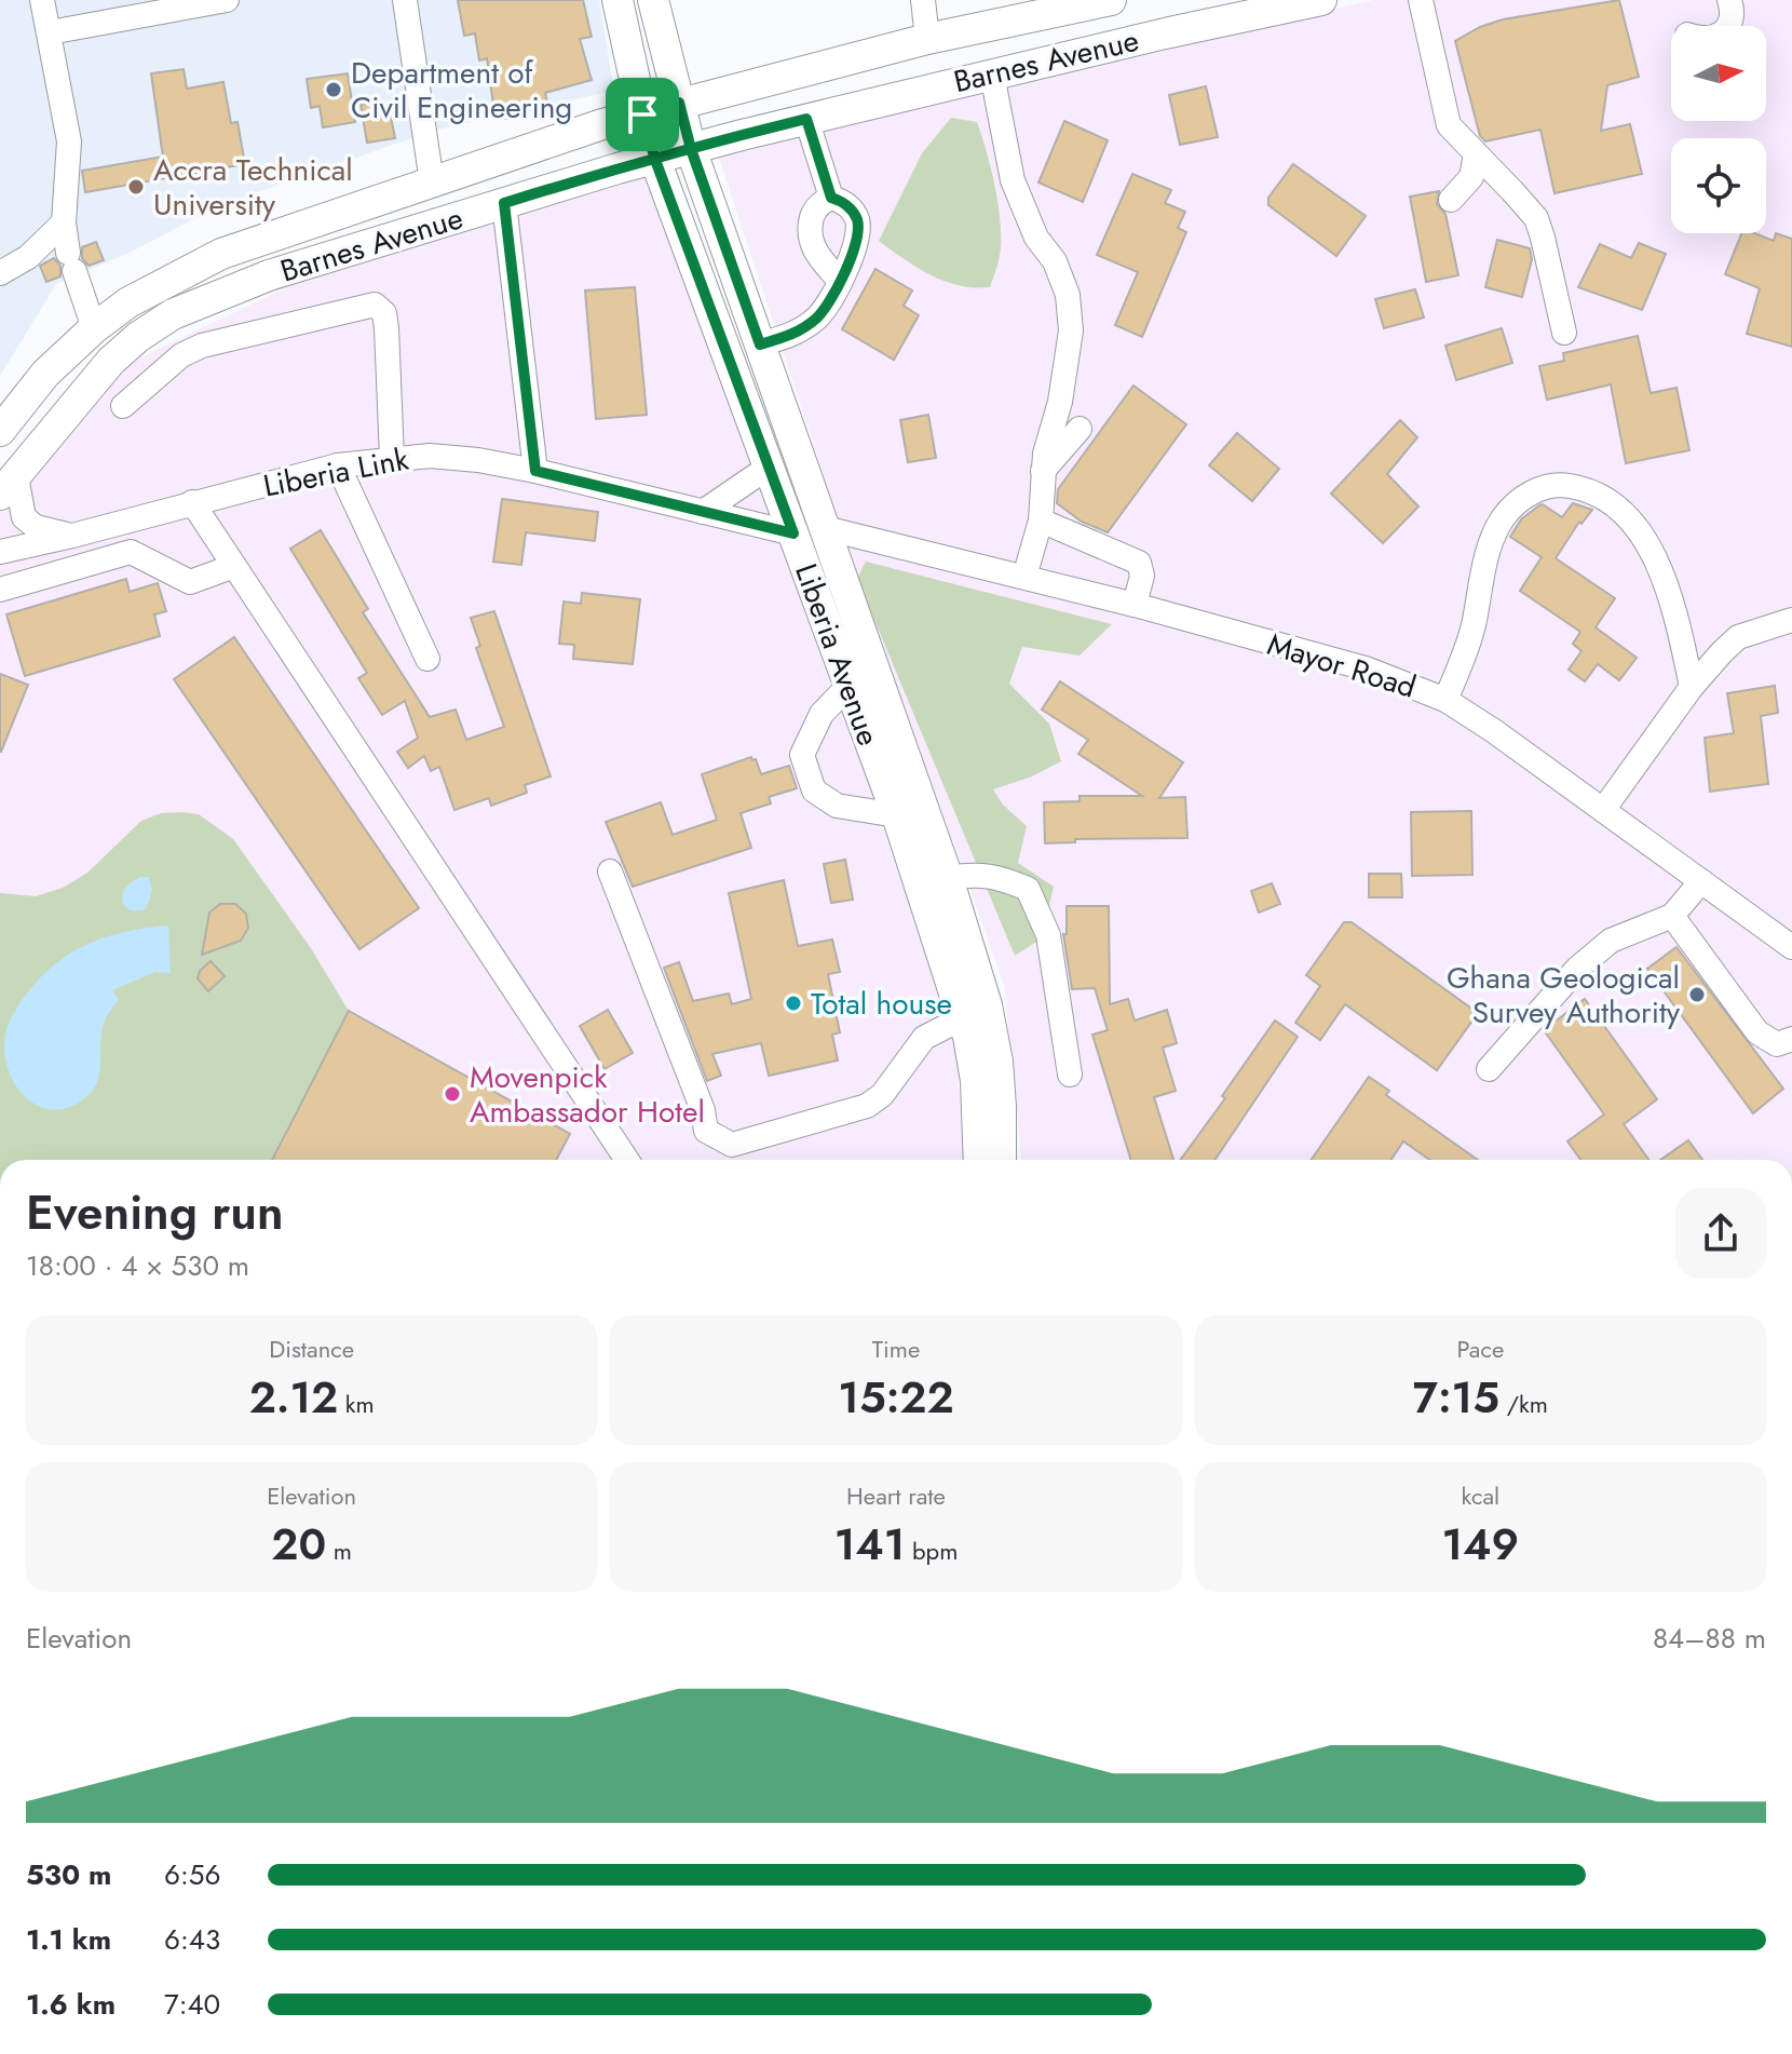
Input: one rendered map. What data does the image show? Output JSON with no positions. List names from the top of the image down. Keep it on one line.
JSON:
{"streets":{"main road":["Barnes Avenue","Liberia Avenue"],"street":["Liberia Link","Mayor Road"]},"crossings":[["Barnes Avenue","Liberia Avenue"],["Liberia Link","Liberia Avenue"],["Liberia Avenue","Mayor Road"]],"places":["Department of Civil Engineering","Accra Technical University","Ghana Geological Survey Authority","Total house","Movenpick Ambassador Hotel"],"north":"right","page":{"heading":["Evening run","18:00 · 4 × 530 m"],"stats":[["Distance","2.12 km"],["Time","15:22"],["Pace","7:15 /km"],["Elevation","20 m"],["Heart rate","141 bpm"],["kcal","149"]],"chart":["Elevation","84–88 m"],"list":[{"name":"530 m","note":"6:56"},{"name":"1.1 km","note":"6:43"},{"name":"1.6 km","note":"7:40"}]}}
